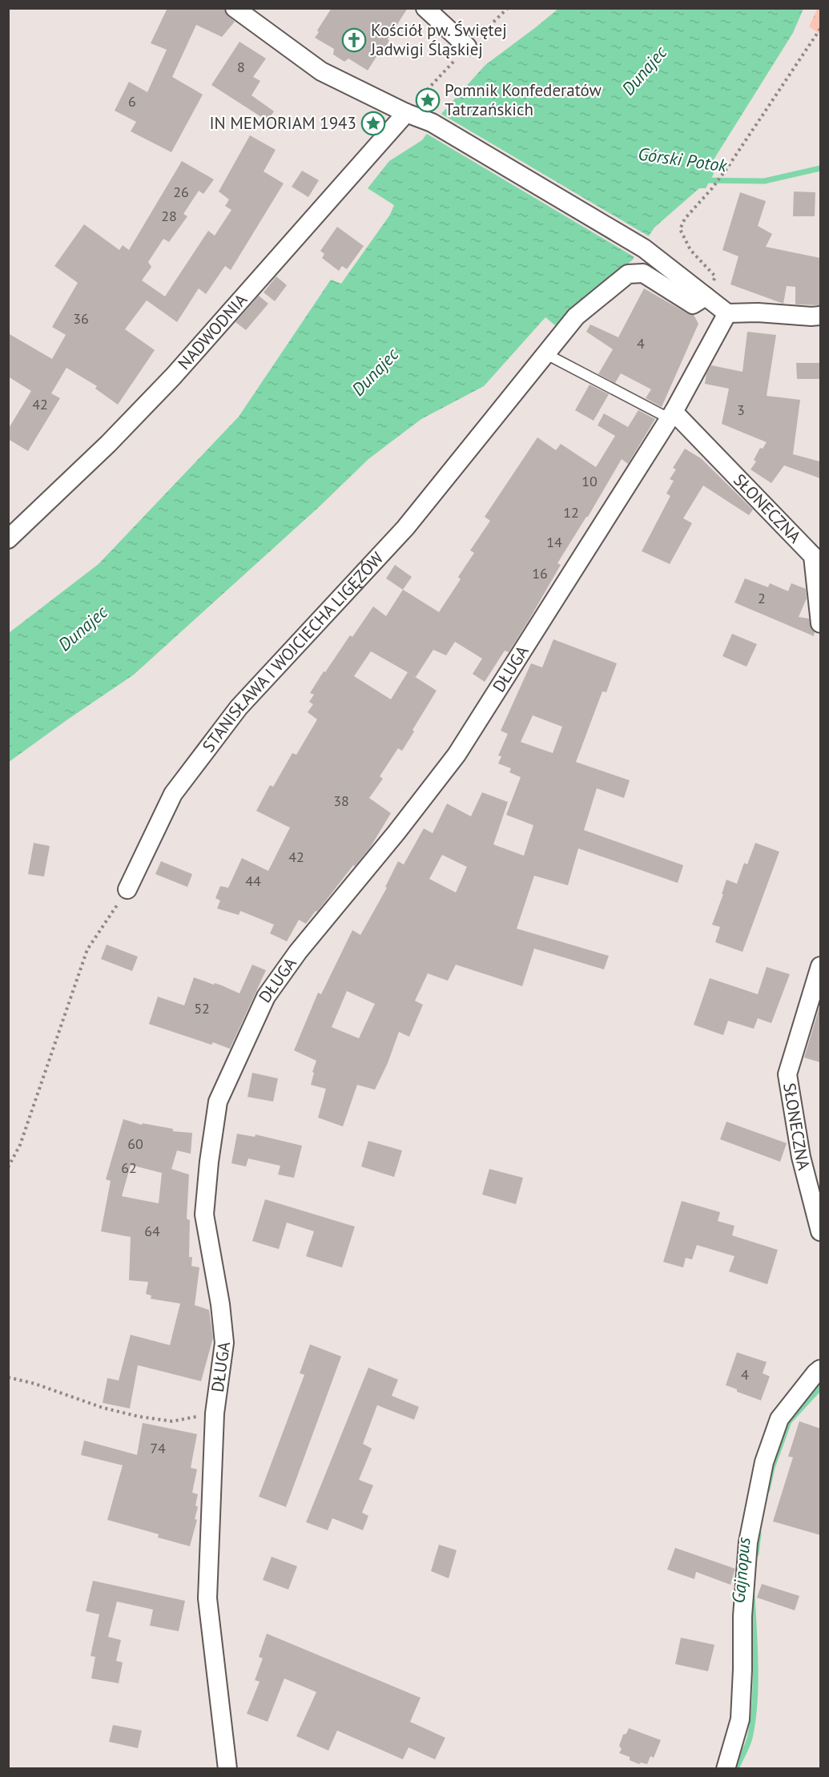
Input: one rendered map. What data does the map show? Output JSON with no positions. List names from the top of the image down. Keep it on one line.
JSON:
{"streets":{"street":["NADWODNIA","SŁONECZNA","STANISŁAWA I WOJCIECHA LIGĘZÓW","DŁUGA"]},"crossings":[["SŁONECZNA","DŁUGA"]],"water":["Dunajec","Górski Potok","Gajnopus"],"places":{"church":["Kościół pw. Świętej Jadwigi Śląskiej"],"place":["Pomnik Konfederatów Tatrzańskich","IN MEMORIAM 1943"]},"house_numbers":["8","6","26","28","36","4","42","3","10","12","14","16","2","38","42","44","52","60","62","64","4","74"]}
